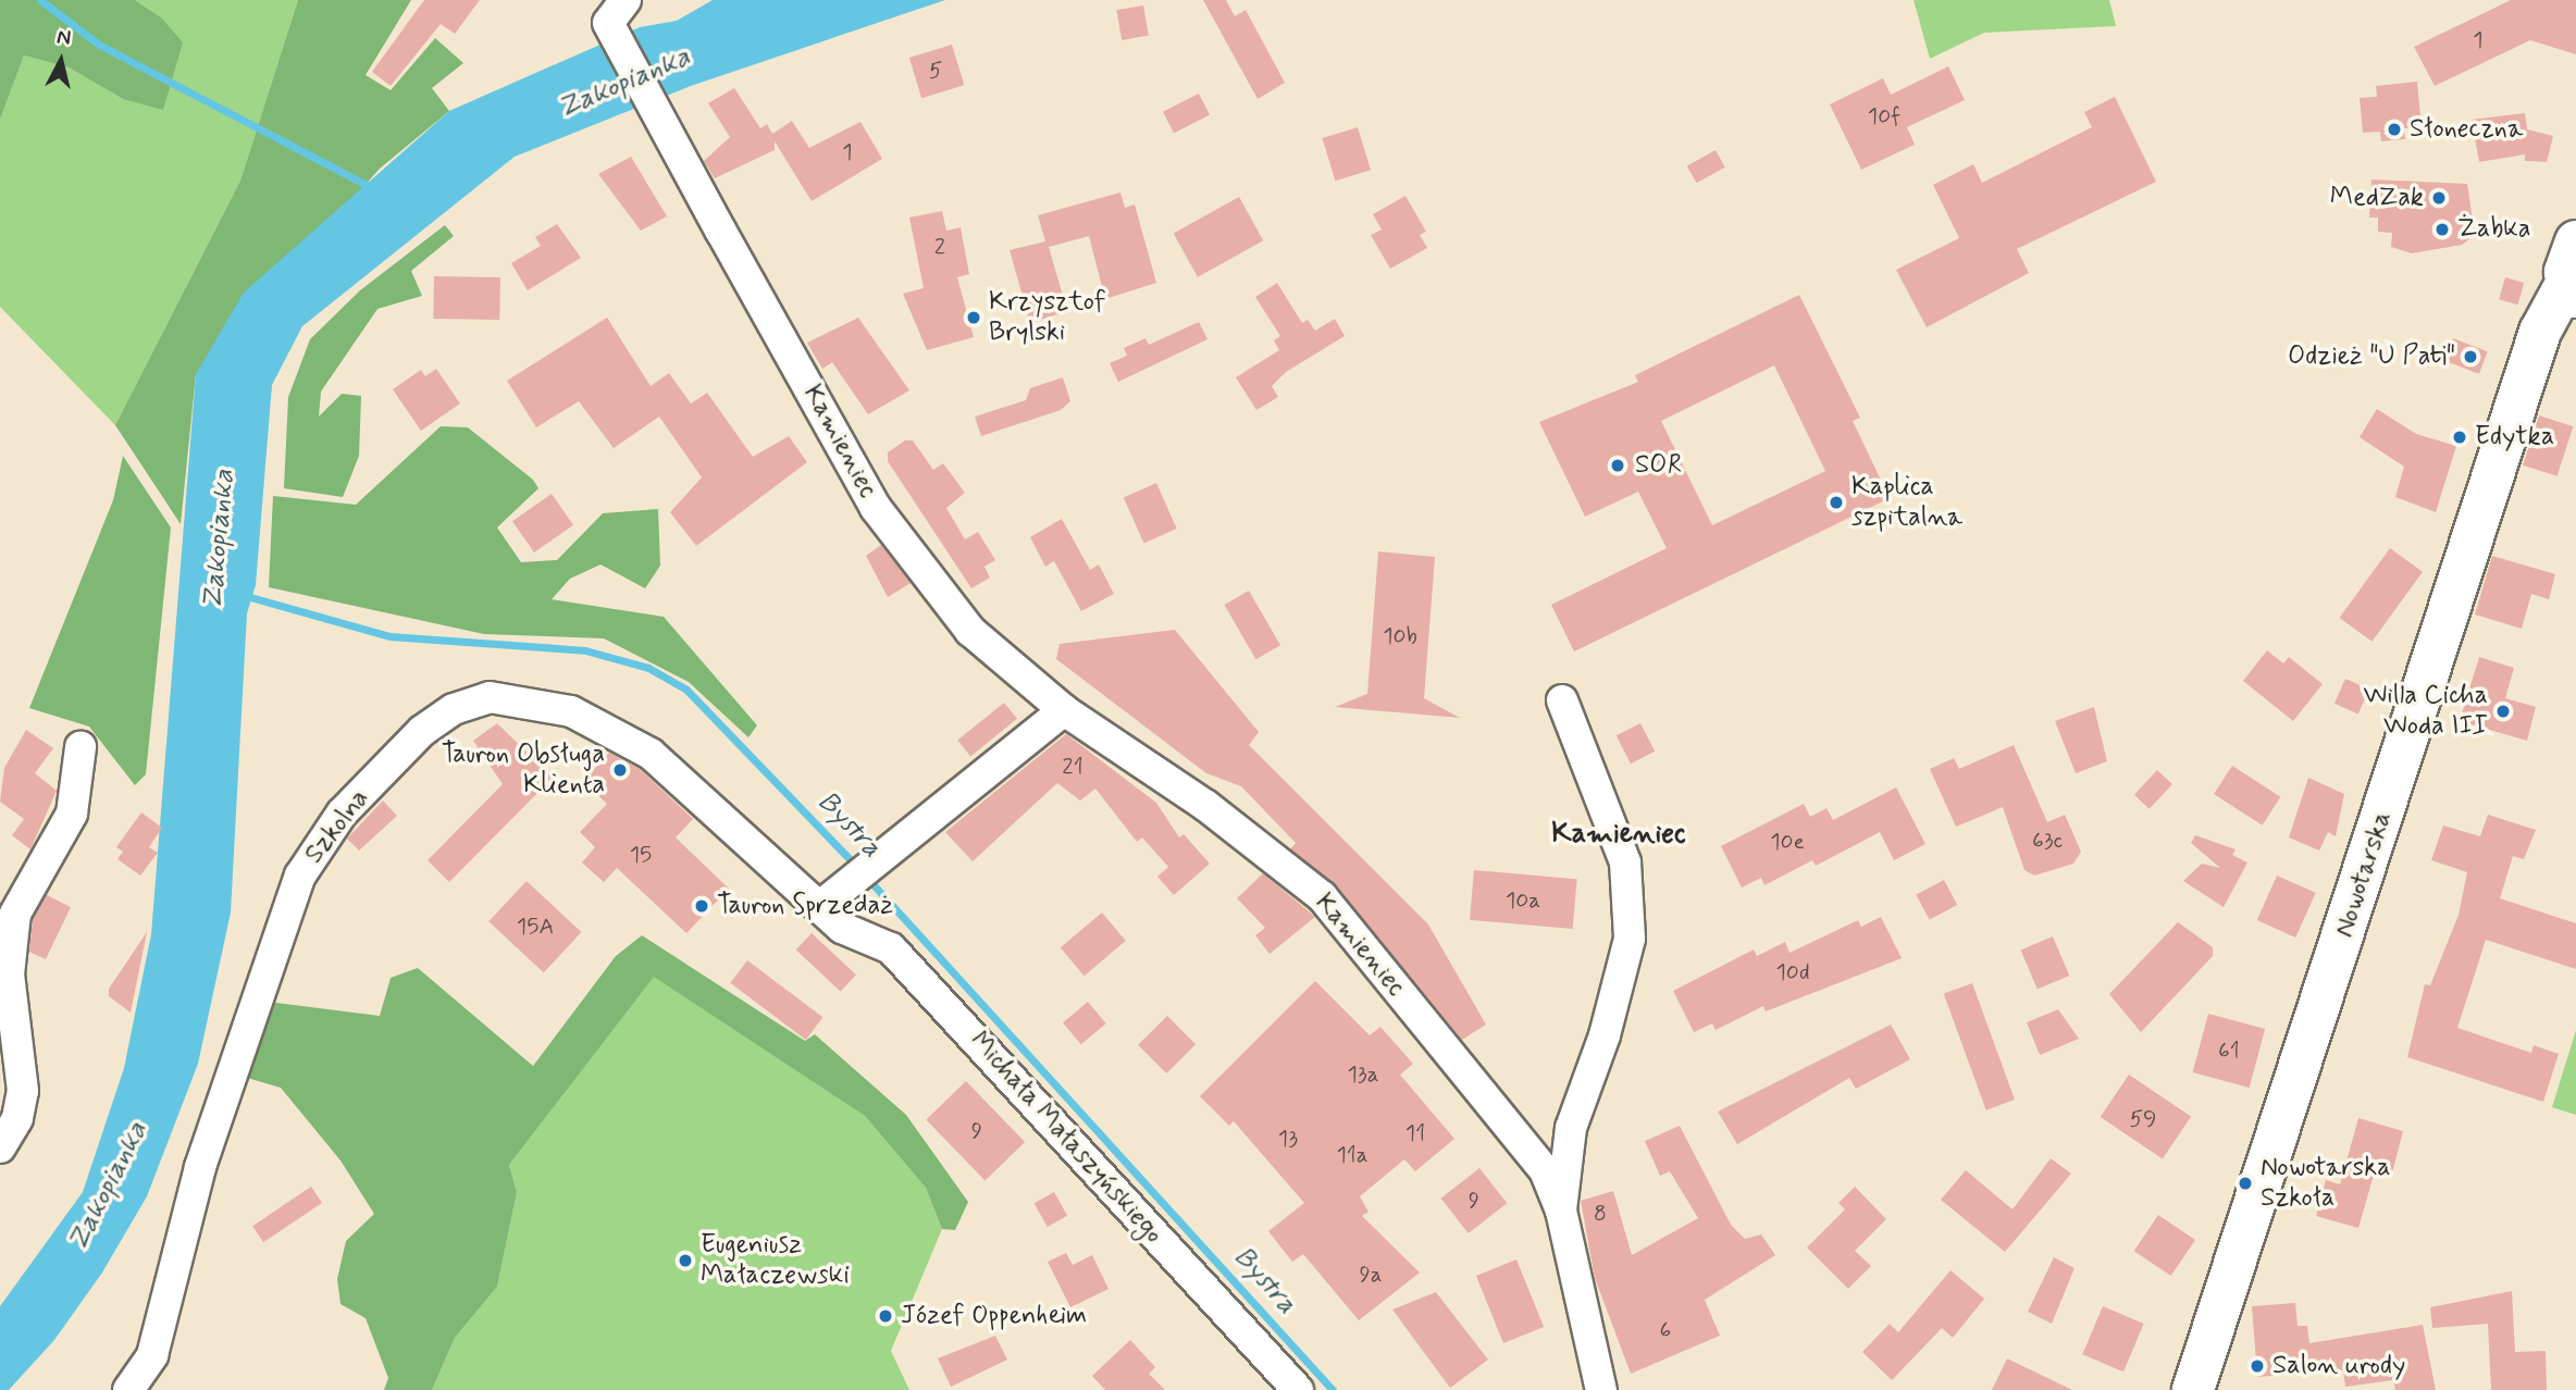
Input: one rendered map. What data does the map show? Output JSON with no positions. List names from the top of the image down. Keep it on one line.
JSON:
{"streets":{"main road":["Nowotarska"],"street":["Kamieniec","Szkolna","Michała Małaszyńskiego"]},"crossings":[["Szkolna","Michała Małaszyńskiego"]],"districts":["Kamieniec"],"water":["Zakopianka","Bystra"],"places":["Słoneczna","MedZak","Żabka","Krzysztof Brylski","Odzież \"U Pati\"","Edytka","SOR","Kaplica szpitalna","Willa Cicha Woda III","Tauron Obsługa Klienta","Tauron Sprzedaż","Nowotarska Szkoła","Eugeniusz Małaczewski","Józef Oppenheim","Salon urody"],"house_numbers":["1","5","10f","1","2","10b","21","63c","10e","15","10a","15A","10d","61","13a","59","9","11","13","11a","9","8","9a","6"],"north":"top"}
